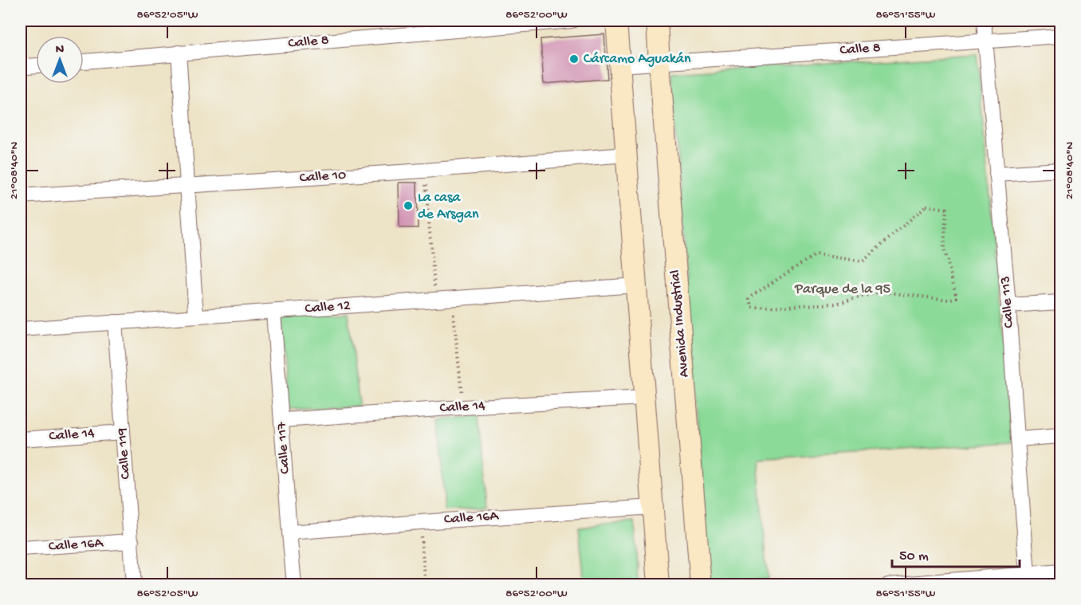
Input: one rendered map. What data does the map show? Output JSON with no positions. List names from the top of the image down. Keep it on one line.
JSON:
{"streets":{"street":["Calle 8","Calle 10","Calle 113","Calle 12","Avenida Industrial","Calle 14","Calle 117","Calle 119","Calle 16A"]},"crossings":[["Calle 8","Calle 113"],["Calle 8","Avenida Industrial"],["Calle 12","Calle 117"],["Calle 12","Calle 119"],["Calle 14","Calle 117"],["Calle 14","Calle 119"],["Calle 117","Calle 16A"],["Calle 119","Calle 16A"]],"parks":["Parque de la 95"],"places":["Cárcamo Aguakán","La casa de Arsgan"],"scale_bar":"50 m","north":"top","coordinates":["86°52'05\"W","86°52'00\"W","86°51'55\"W","21°08'40\"N"]}
